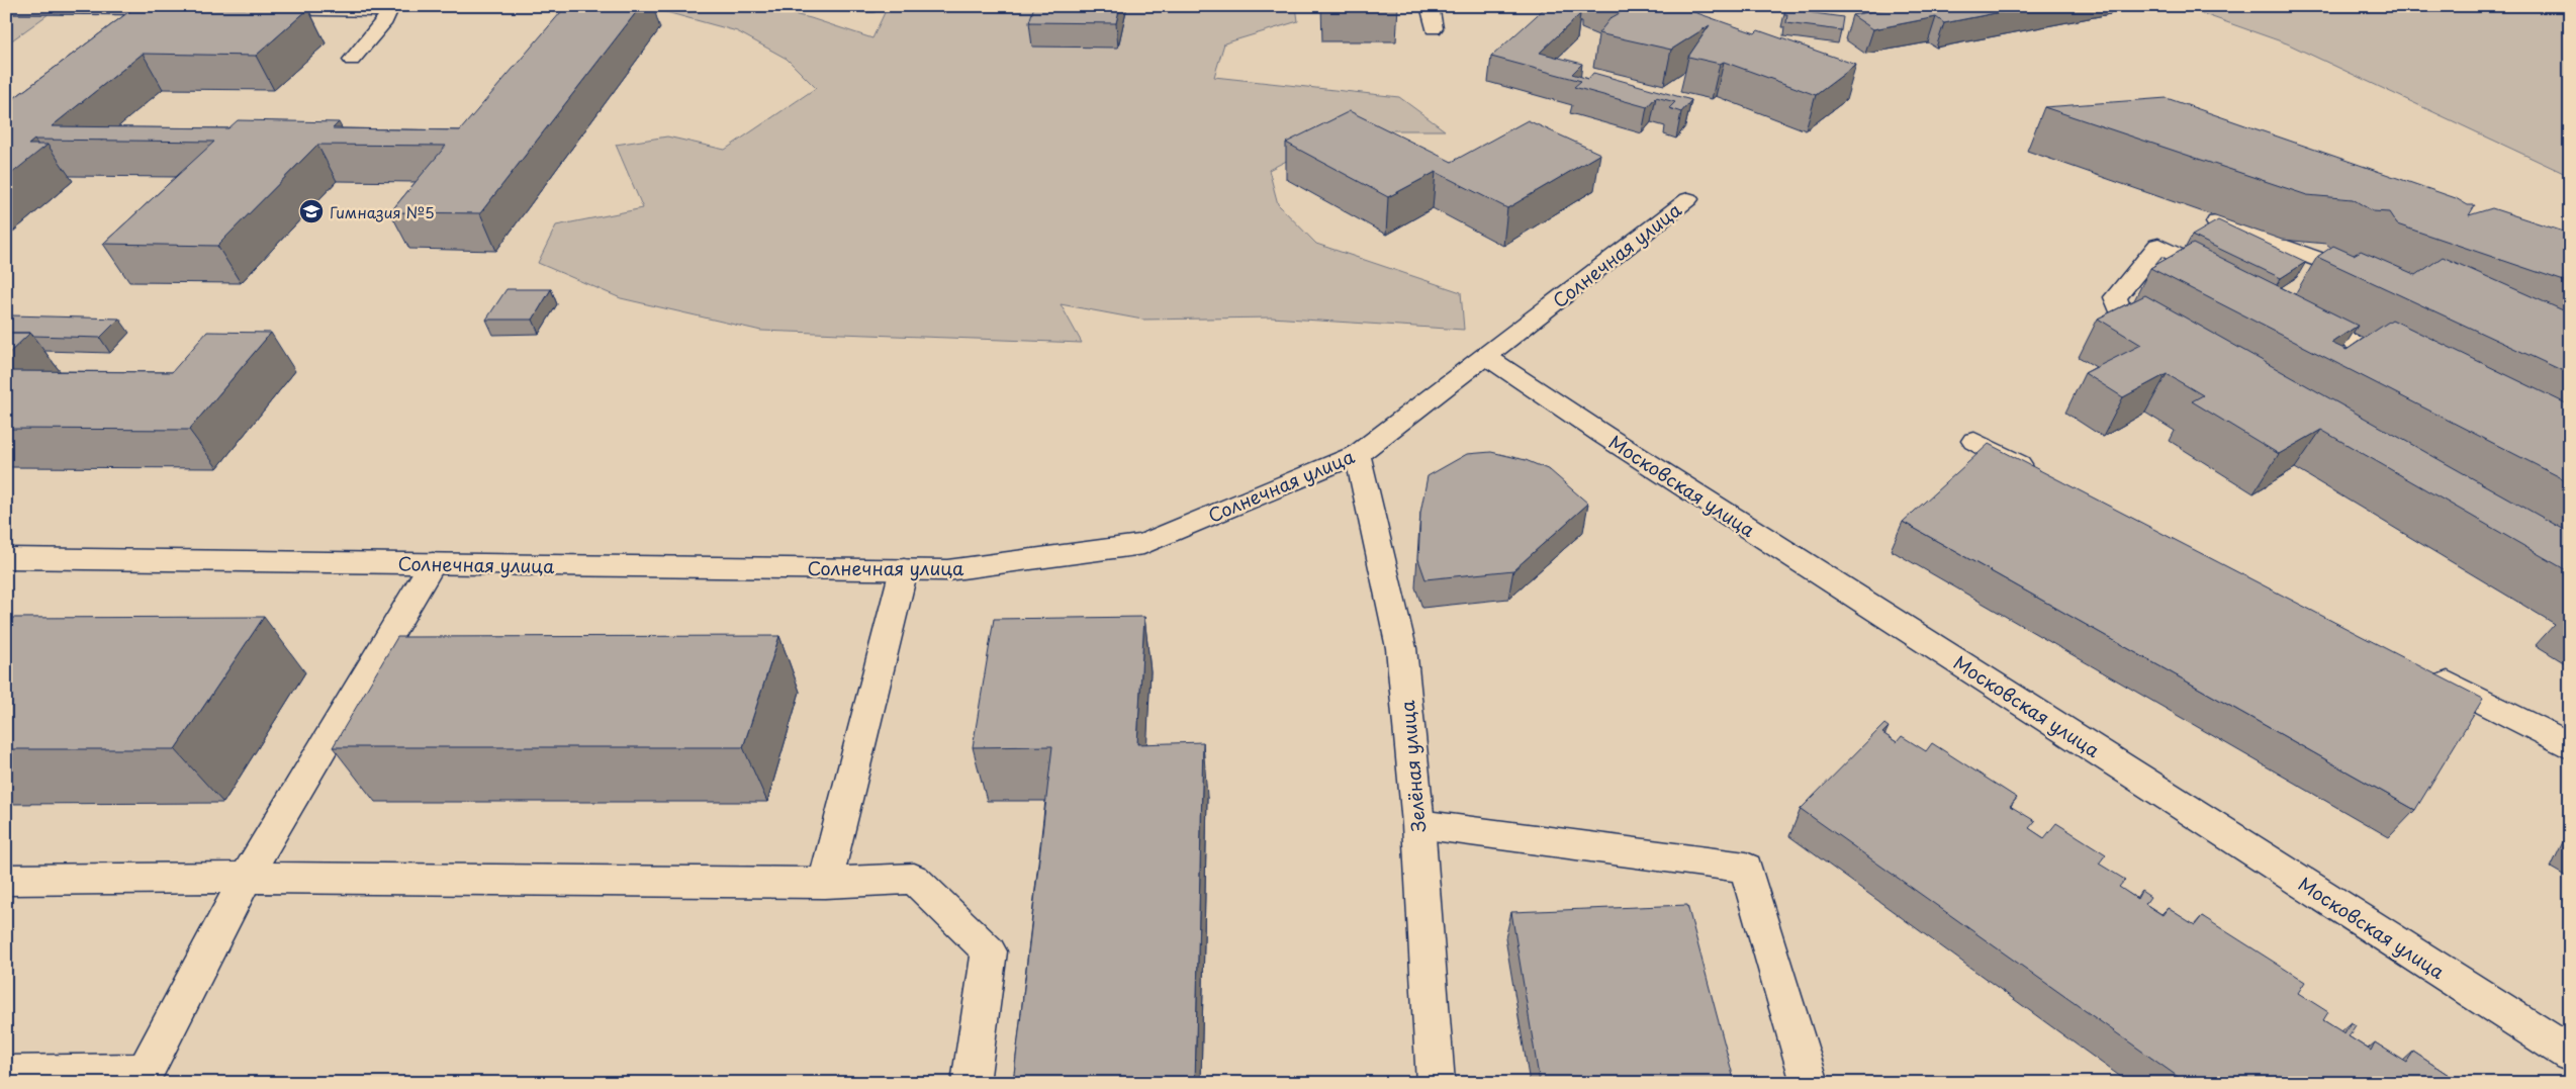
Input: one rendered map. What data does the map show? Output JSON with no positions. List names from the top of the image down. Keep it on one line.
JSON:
{"streets":{"street":["Солнечная улица","Московская улица","Зелёная улица"]},"crossings":[["Солнечная улица","Московская улица"],["Солнечная улица","Зелёная улица"]],"places":{"school or university":["Гимназия №5"]}}
